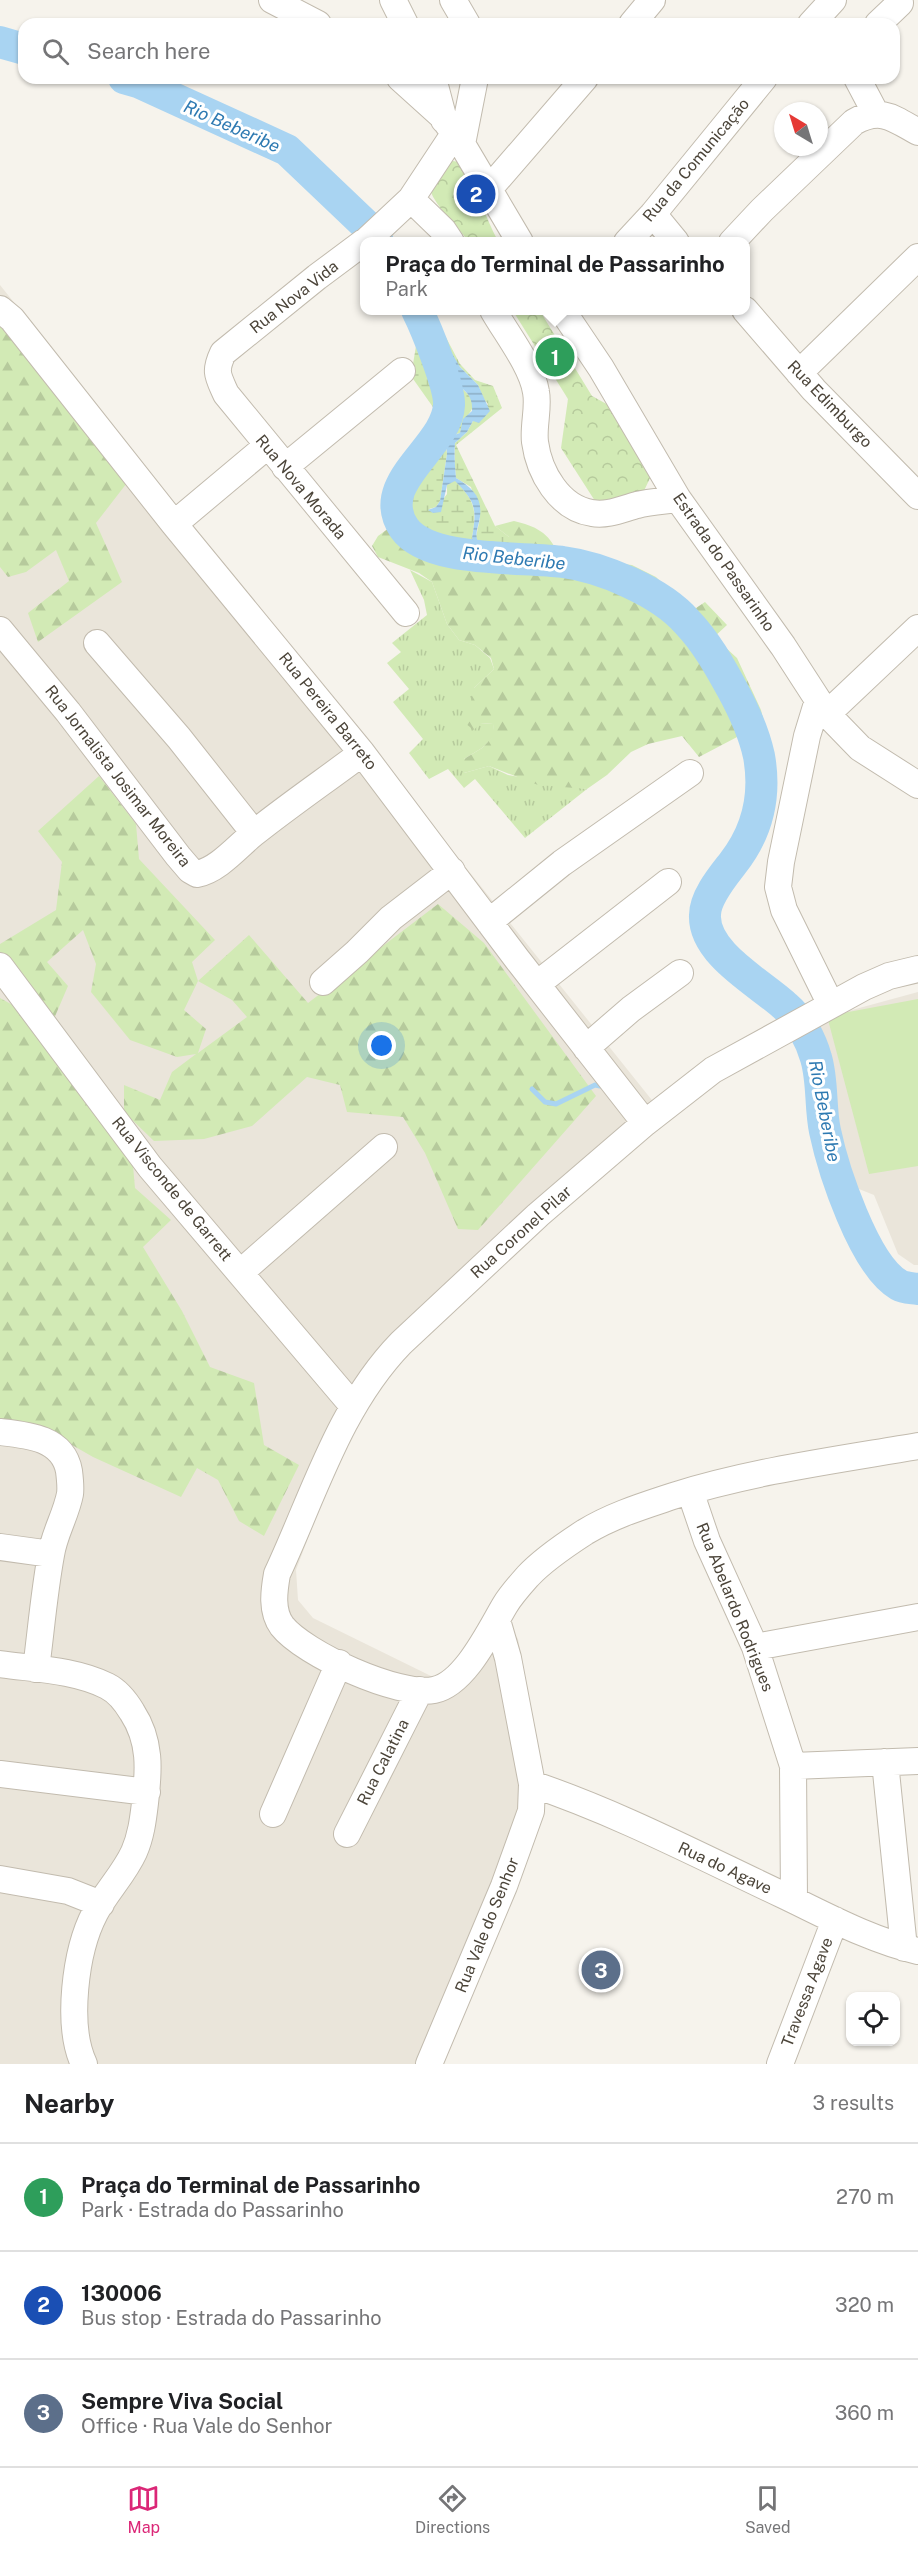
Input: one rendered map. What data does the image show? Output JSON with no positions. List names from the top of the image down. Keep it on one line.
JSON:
{"streets":{"street":["Rua da Comunicação","Rua Nova Vida","Rua Edimburgo","Rua Nova Morada","Estrada do Passarinho","Rua Pereira Barreto","Rua Jornalista Josimar Moreira","Rua Visconde de Garrett","Rua Coronel Pilar","Rua Abelardo Rodrigues","Rua Calatina","Rua do Agave","Rua Vale do Senhor","Travessa Agave"]},"crossings":[["Rua Nova Vida","Rua Nova Morada"],["Rua Pereira Barreto","Rua Jornalista Josimar Moreira"],["Rua Pereira Barreto","Rua Coronel Pilar"],["Rua Visconde de Garrett","Rua Coronel Pilar"],["Rua Abelardo Rodrigues","Rua do Agave"],["Rua do Agave","Rua Vale do Senhor"],["Rua do Agave","Travessa Agave"]],"water":["Rio Beberibe"],"north":"top left","page":{"search":"Search here","pins":["2","1","3"],"popup":["Praça do Terminal de Passarinho","Park"],"heading":["Nearby","3 results"],"list":[{"mark":"1","name":"Praça do Terminal de Passarinho","note":"Park · Estrada do Passarinho","value":"270 m"},{"mark":"2","name":"130006","note":"Bus stop · Estrada do Passarinho","value":"320 m"},{"mark":"3","name":"Sempre Viva Social","note":"Office · Rua Vale do Senhor","value":"360 m"}],"nav":["Map","Directions","Saved"]}}
